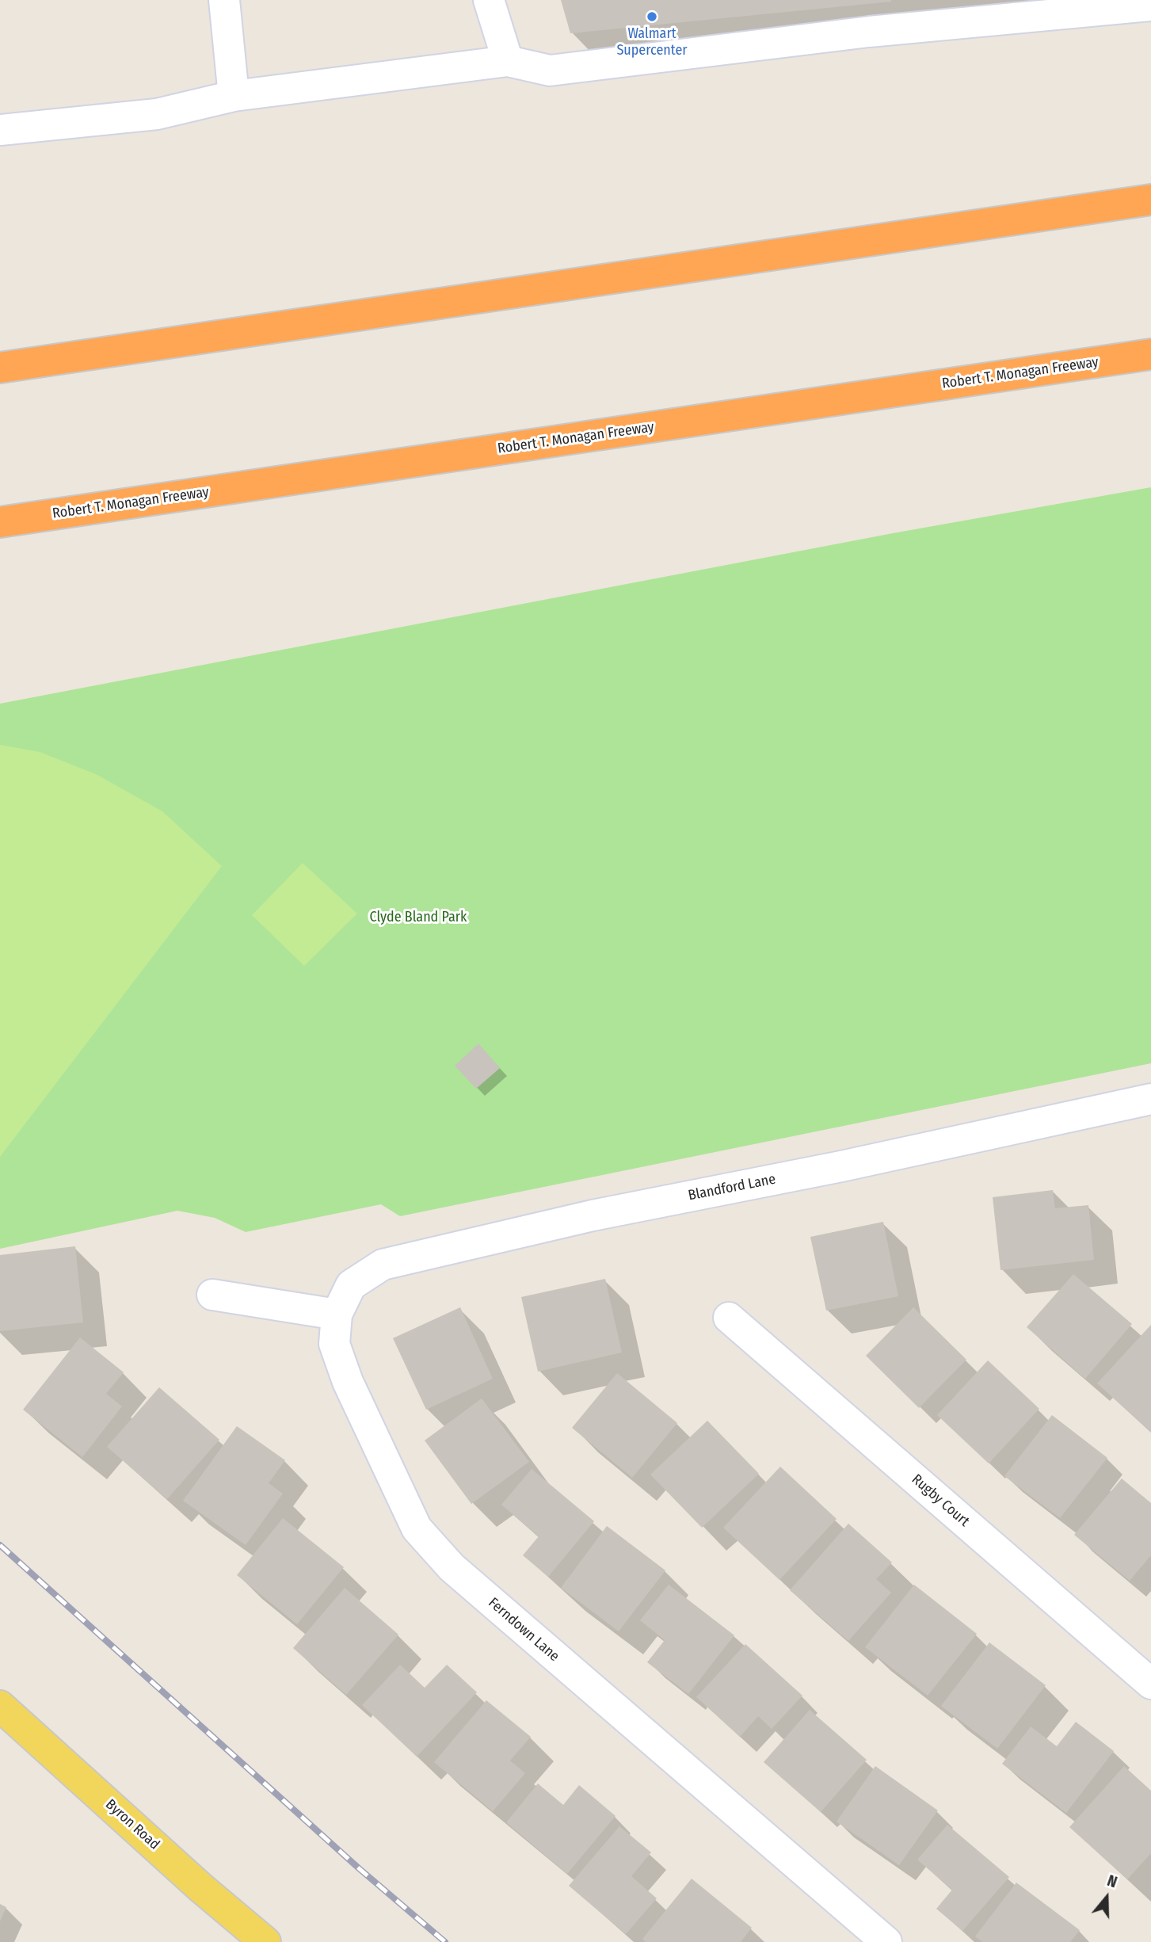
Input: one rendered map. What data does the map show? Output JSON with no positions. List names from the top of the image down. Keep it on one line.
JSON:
{"streets":{"highway":["Robert T. Monagan Freeway"],"main road":["Byron Road"],"street":["Blandford Lane","Rugby Court","Ferndown Lane"]},"crossings":[["Blandford Lane","Ferndown Lane"]],"parks":["Clyde Bland Park"],"places":["Walmart Supercenter"],"north":"top"}
